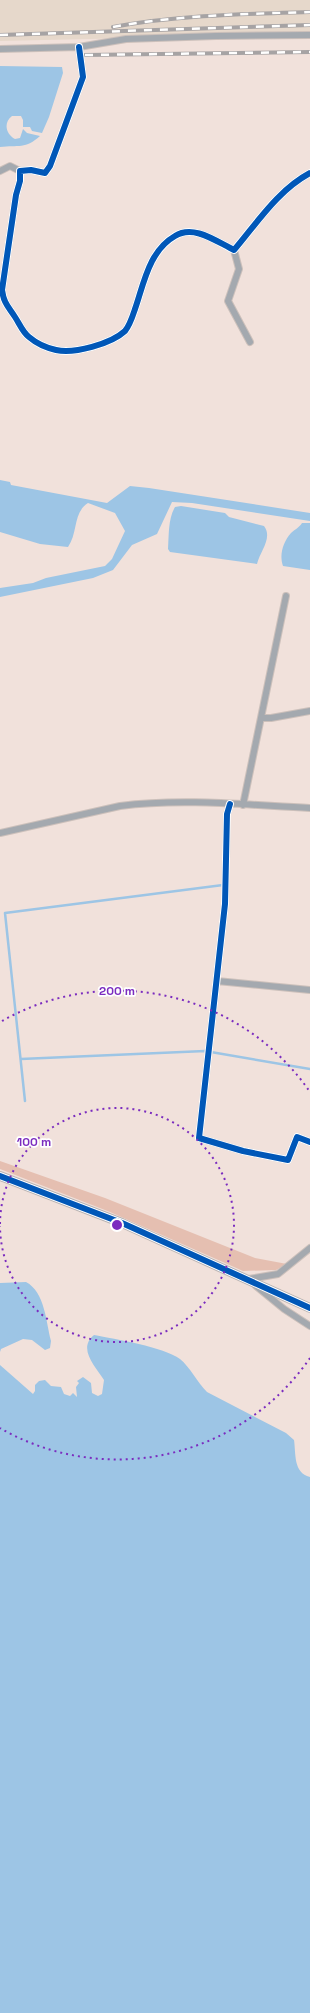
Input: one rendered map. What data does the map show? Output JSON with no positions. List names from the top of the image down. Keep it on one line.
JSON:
{"rings":["200 m","100 m"]}
